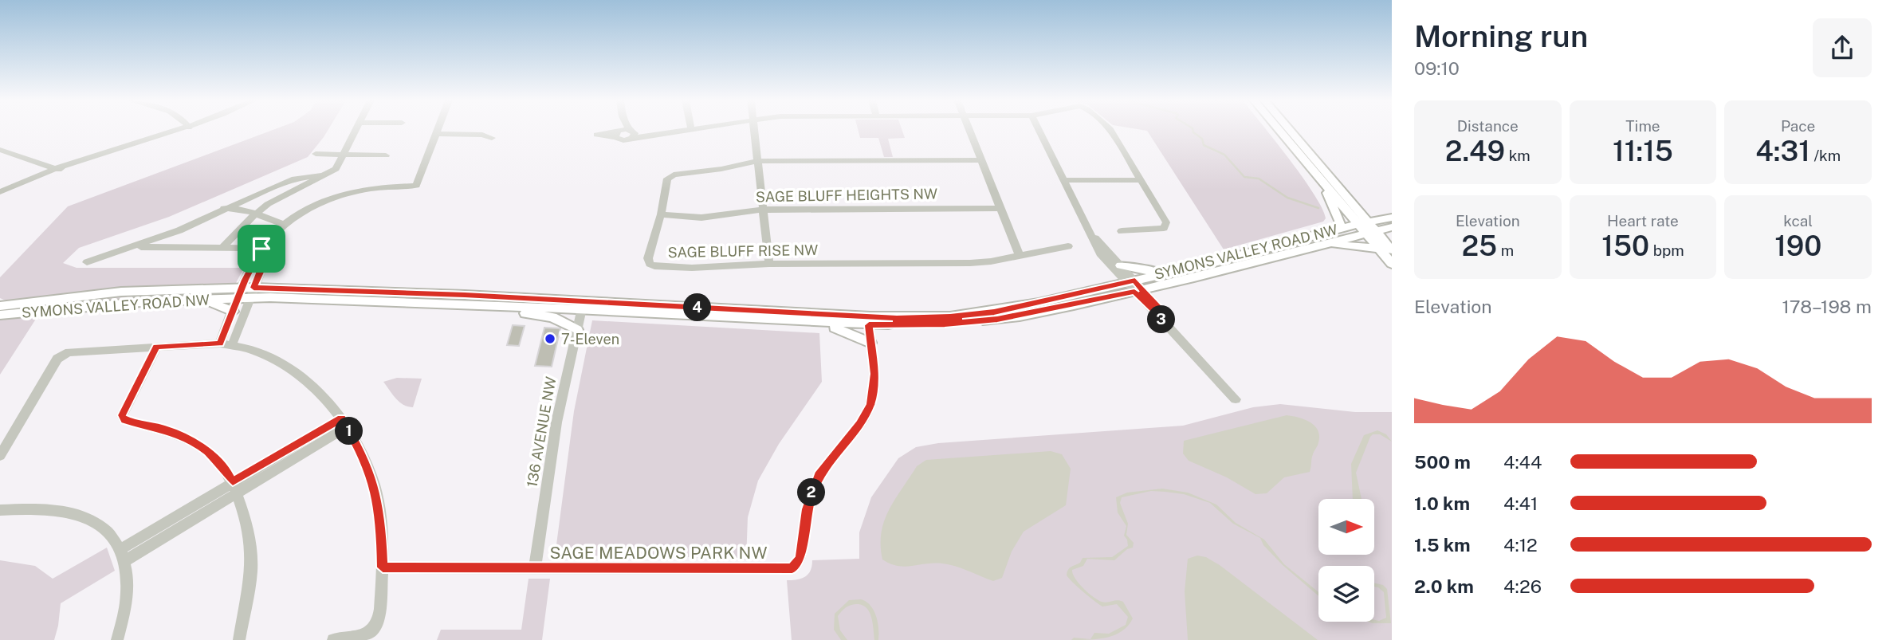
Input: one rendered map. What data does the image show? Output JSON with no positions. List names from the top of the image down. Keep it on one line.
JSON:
{"streets":{"main road":["SYMONS VALLEY ROAD NW"],"street":["SAGE BLUFF HEIGHTS NW","SAGE BLUFF RISE NW","136 AVENUE NW","SAGE MEADOWS PARK NW"]},"crossings":[["SAGE BLUFF HEIGHTS NW","SAGE BLUFF RISE NW"],["SYMONS VALLEY ROAD NW","136 AVENUE NW"],["SYMONS VALLEY ROAD NW","SAGE MEADOWS PARK NW"],["136 AVENUE NW","SAGE MEADOWS PARK NW"]],"places":["7-Eleven"],"north":"right","page":{"heading":["Morning run","09:10"],"stats":[["Distance","2.49 km"],["Time","11:15"],["Pace","4:31 /km"],["Elevation","25 m"],["Heart rate","150 bpm"],["kcal","190"]],"chart":["Elevation","178–198 m"],"pins":["4","3","1","2"],"list":[{"name":"500 m","note":"4:44"},{"name":"1.0 km","note":"4:41"},{"name":"1.5 km","note":"4:12"},{"name":"2.0 km","note":"4:26"}]}}
